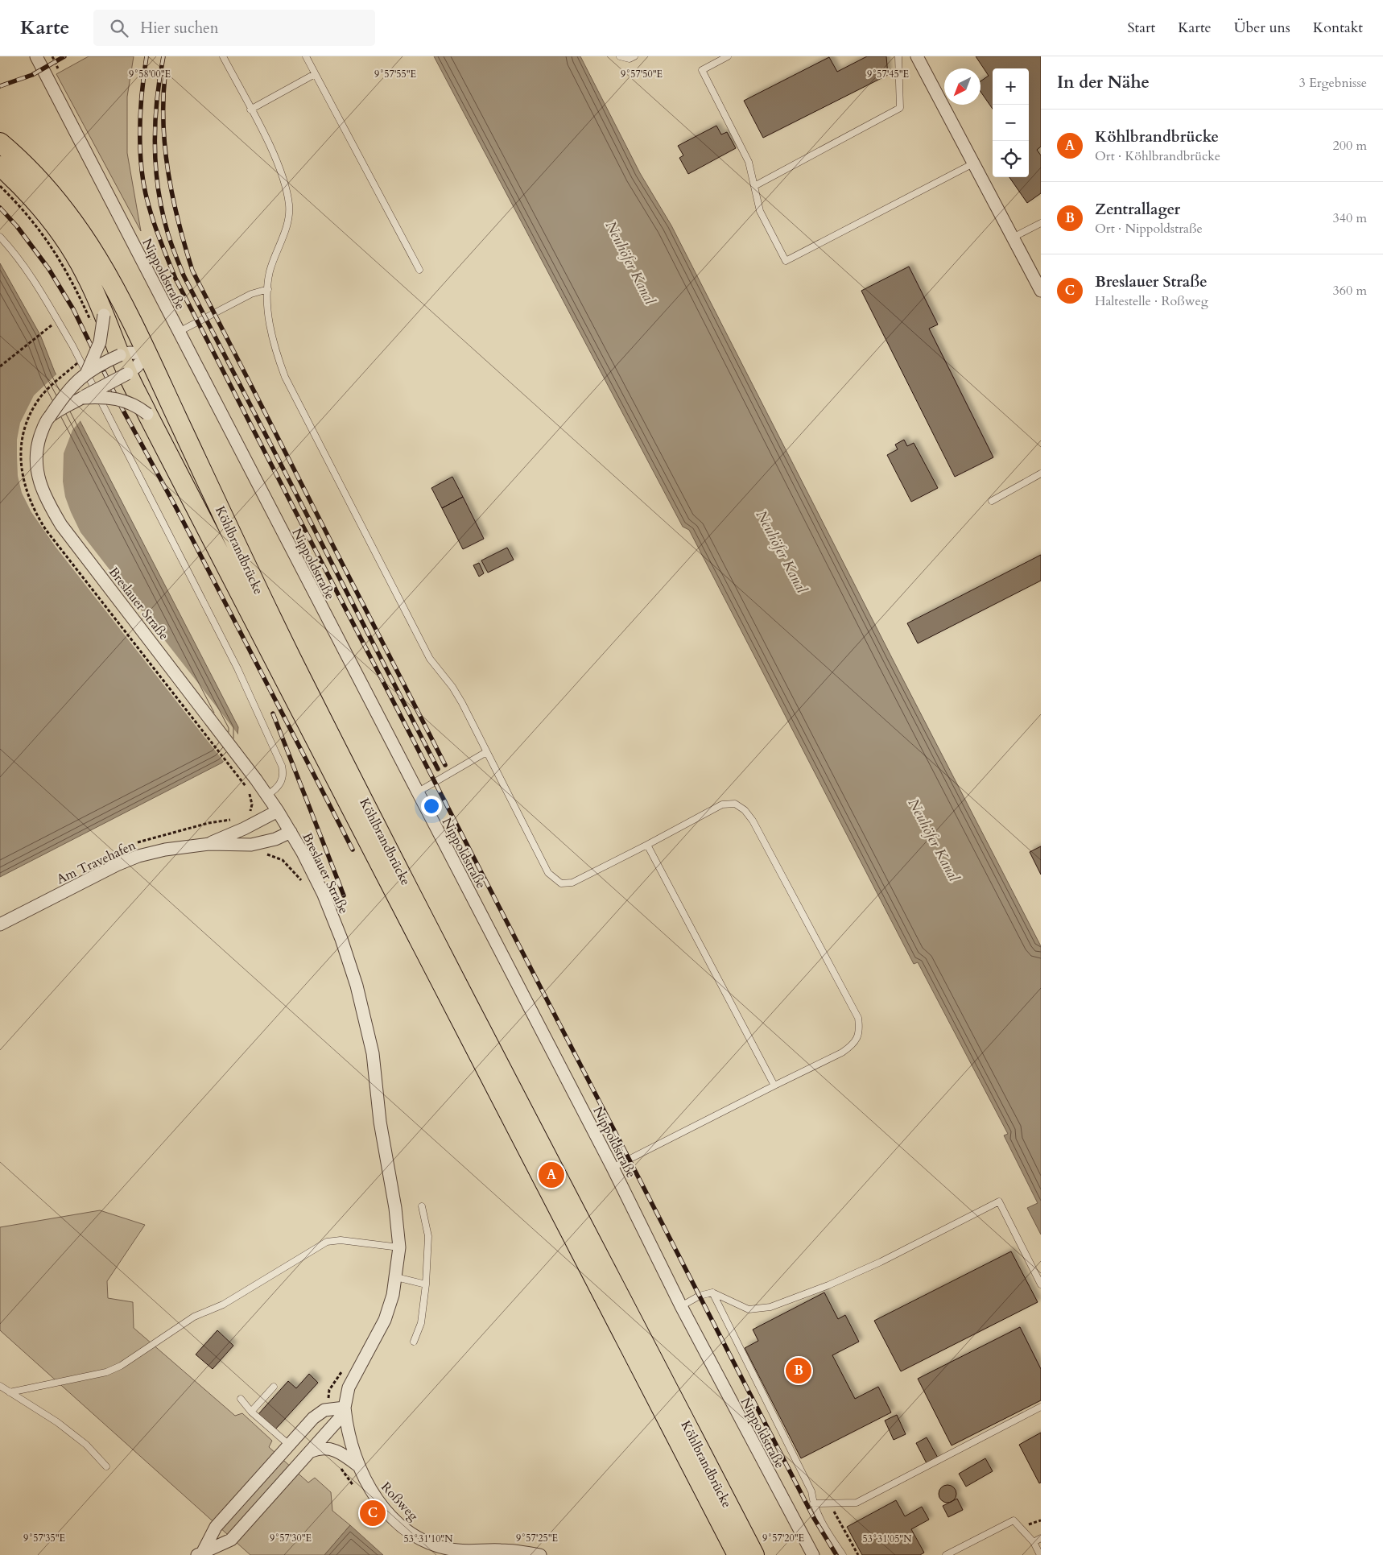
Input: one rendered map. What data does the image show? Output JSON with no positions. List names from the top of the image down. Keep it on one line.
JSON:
{"streets":{"main road":["Köhlbrandbrücke"],"street":["Nippoldstraße","Breslauer Straße","Am Travehafen","Roßweg"]},"crossings":[["Köhlbrandbrücke","Breslauer Straße"],["Breslauer Straße","Am Travehafen"],["Breslauer Straße","Roßweg"]],"water":["Neuhöfer Kanal"],"north":"bottom left","page":{"header":"Karte","search":"Hier suchen","nav":["Start","Karte","Über uns","Kontakt"],"heading":["In der Nähe","3 Ergebnisse"],"map_buttons":["+","−"],"list":[{"mark":"A","name":"Köhlbrandbrücke","note":"Ort · Köhlbrandbrücke","value":"200 m"},{"mark":"B","name":"Zentrallager","note":"Ort · Nippoldstraße","value":"340 m"},{"mark":"C","name":"Breslauer Straße","note":"Haltestelle · Roßweg","value":"360 m"}],"pins":["A","B","C"]},"coordinates":["9°58'00\"E","9°57'55\"E","9°57'50\"E","9°57'45\"E","9°57'35\"E","9°57'30\"E","9°57'25\"E","9°57'20\"E","53°31'10\"N","53°31'05\"N"]}
